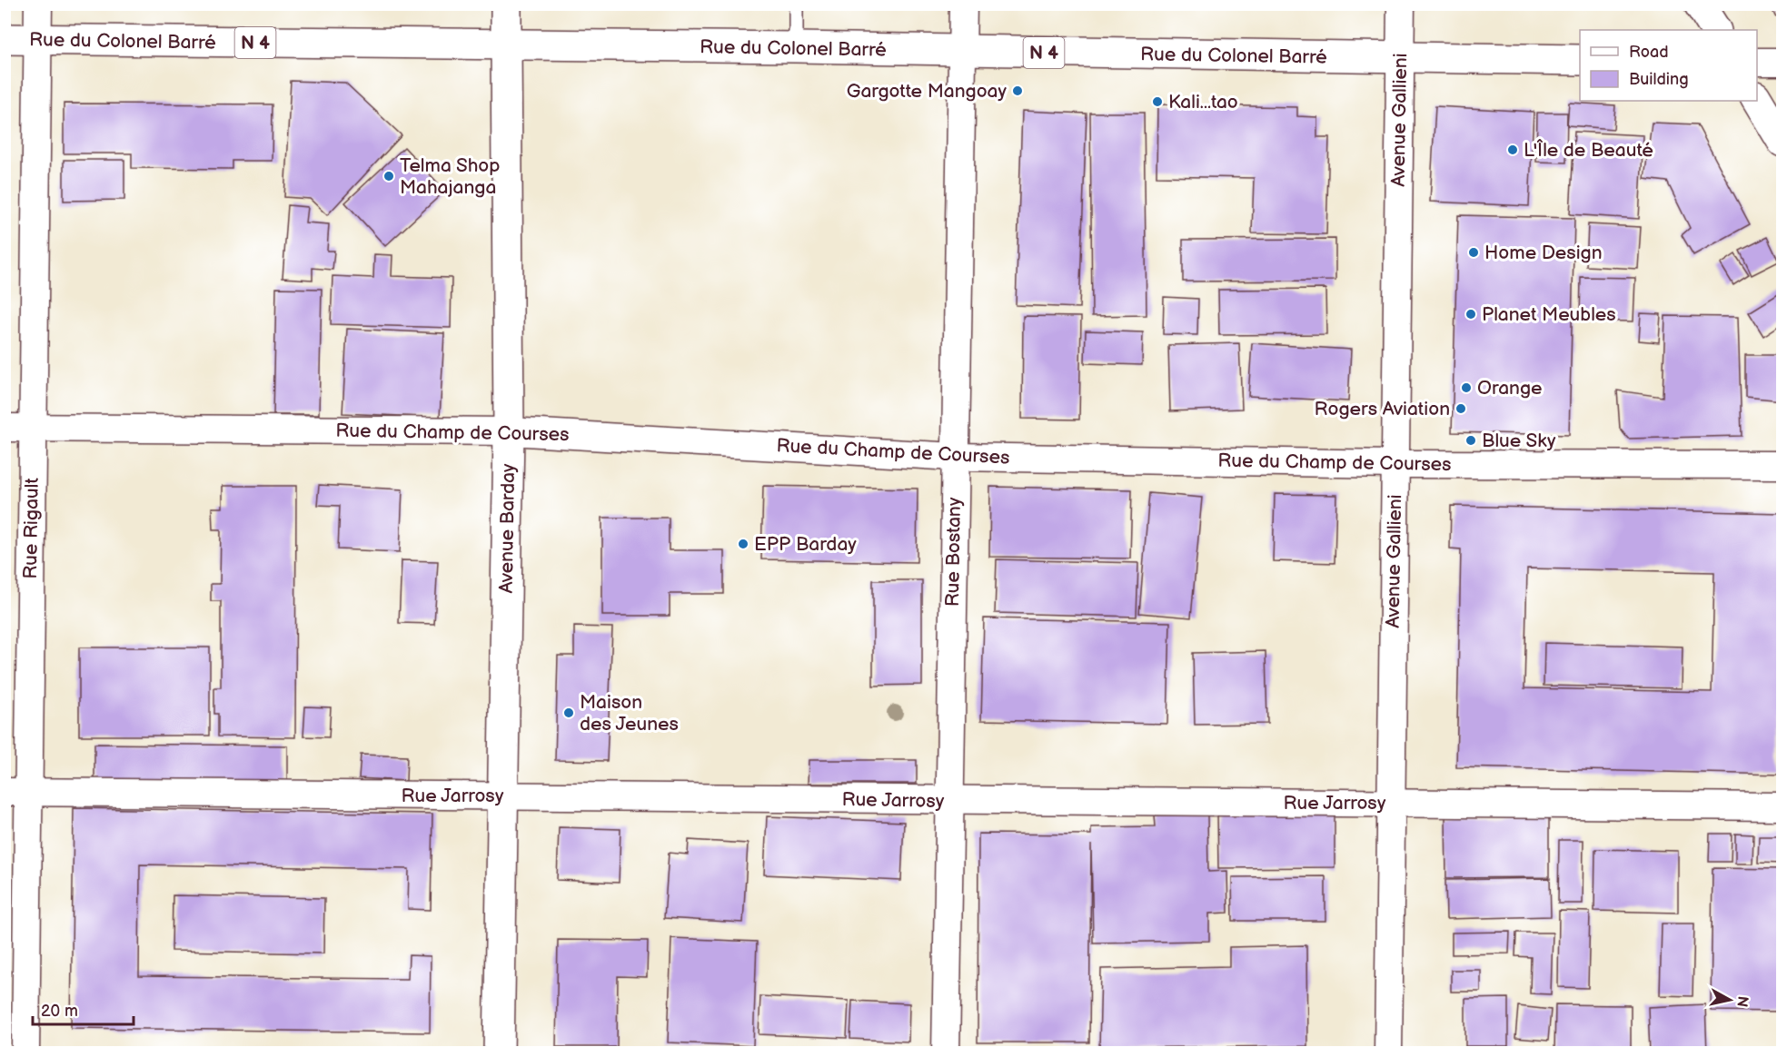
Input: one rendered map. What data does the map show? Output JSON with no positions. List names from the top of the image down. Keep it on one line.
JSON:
{"streets":{"main road":["Rue du Colonel Barré","N 4","Avenue Barday"],"street":["Avenue Gallieni","Rue du Champ de Courses","Rue Rigault","Rue Bostany","Rue Jarrosy"]},"crossings":[["Rue du Colonel Barré","Avenue Gallieni"],["Rue du Colonel Barré","Rue Rigault"],["Rue du Colonel Barré","Avenue Barday"],["Rue du Colonel Barré","Rue Bostany"],["Avenue Gallieni","Rue du Champ de Courses"],["Avenue Gallieni","Rue Jarrosy"],["Rue du Champ de Courses","Rue Rigault"],["Rue du Champ de Courses","Avenue Barday"],["Rue du Champ de Courses","Rue Bostany"],["Rue Rigault","Rue Jarrosy"],["Avenue Barday","Rue Jarrosy"],["Rue Bostany","Rue Jarrosy"]],"places":["Gargotte Mangoay","Kali...tao","L'Île de Beauté","Telma Shop Mahajanga","Home Design","Planet Meubles","Orange","Rogers Aviation","Blue Sky","EPP Barday","Maison des Jeunes"],"legend":["Road","Building"],"scale_bar":"20 m","north":"right"}
